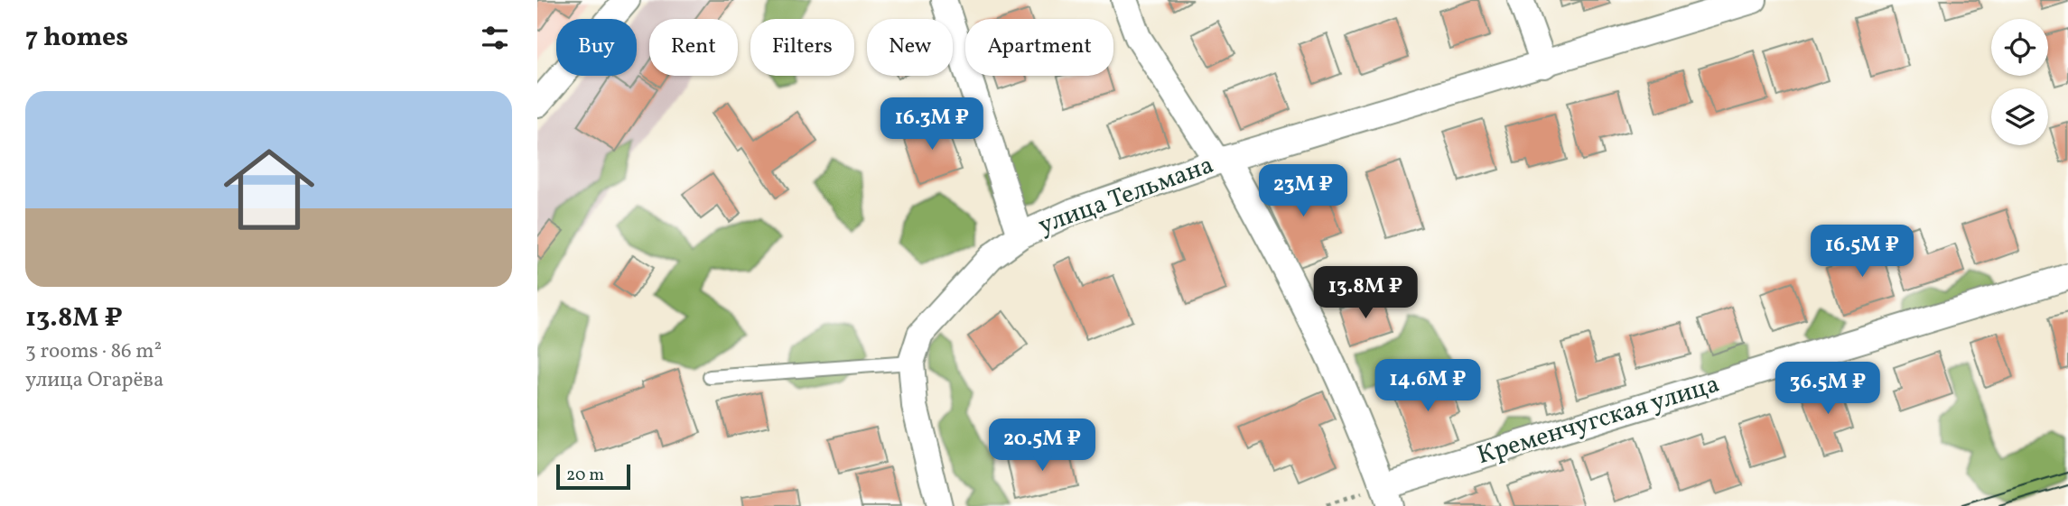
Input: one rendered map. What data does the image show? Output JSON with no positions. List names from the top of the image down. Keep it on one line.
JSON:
{"streets":{"street":["улица Тельмана","Кременчугская улица"]},"scale_bar":"20 m","page":{"heading":"7 homes","chip":["Buy","Rent","Filters","New","Apartment"],"list":[{"name":"13.8M ₽","note":"3 rooms · 86 m² · улица Огарёва"}],"price":["16.3M ₽","23M ₽","16.5M ₽","13.8M ₽","14.6M ₽","36.5M ₽","20.5M ₽"],"scale":"20 m"}}
